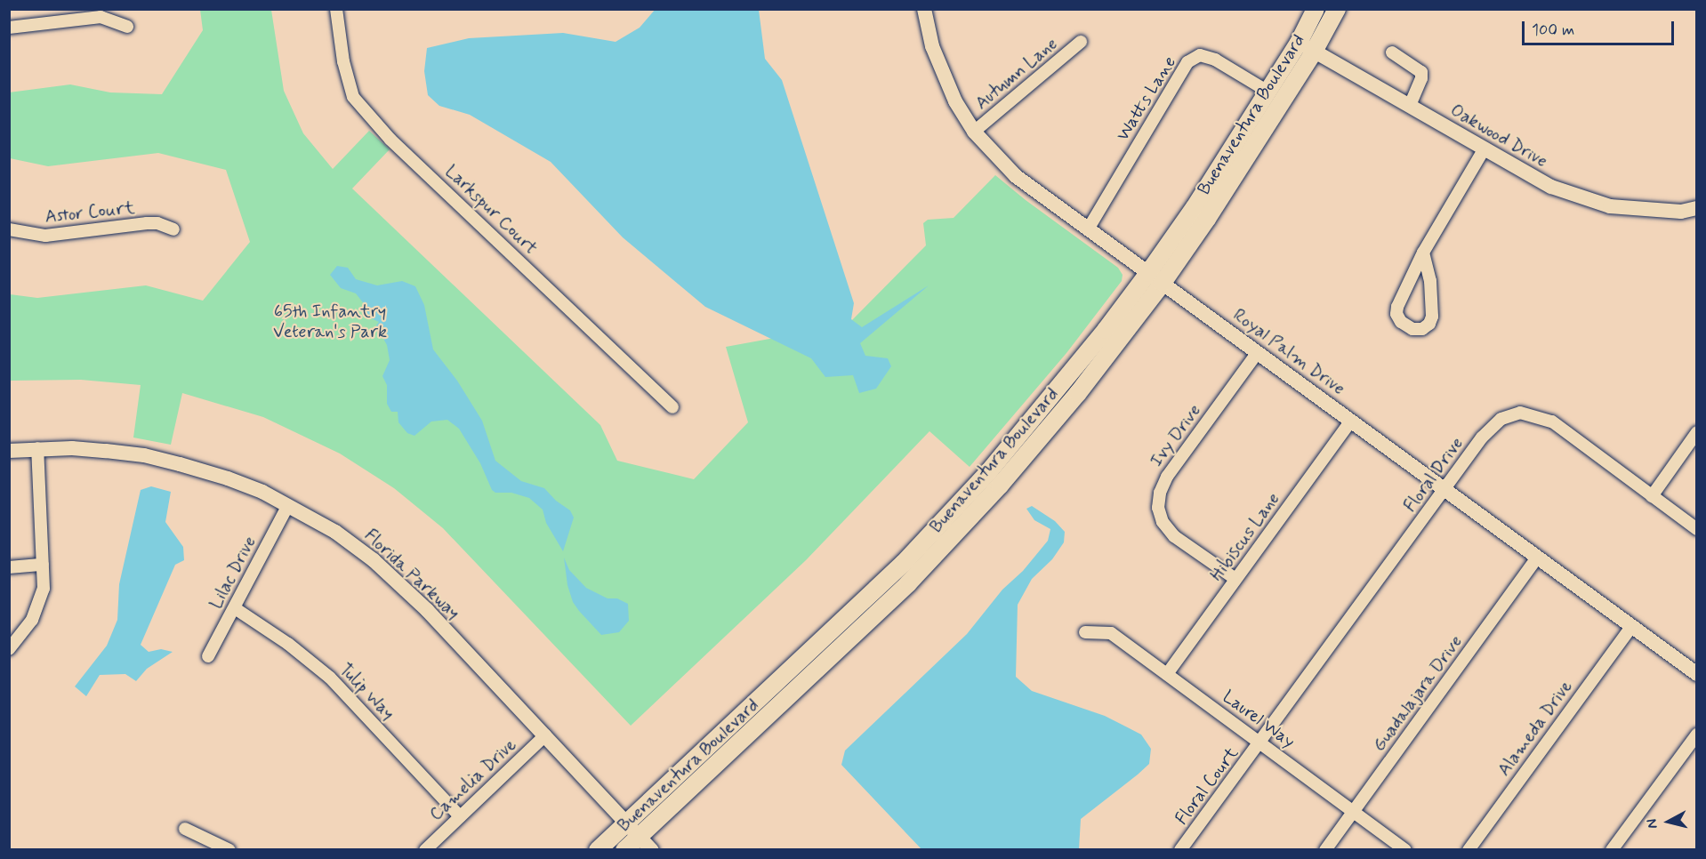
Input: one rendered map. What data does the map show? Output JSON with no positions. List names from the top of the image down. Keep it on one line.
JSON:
{"streets":{"main road":["Buenaventura Boulevard"],"street":["Autumn Lane","Watts Lane","Oakwood Drive","Larkspur Court","Astor Court","Royal Palm Drive","Ivy Drive","Floral Drive","Hibiscus Lane","Lilac Drive","Florida Parkway","Tulip Way","Guadalajara Drive","Laurel Way","Alameda Drive","Camelia Drive","Floral Court"]},"crossings":[["Autumn Lane","Royal Palm Drive"],["Watts Lane","Buenaventura Boulevard"],["Watts Lane","Royal Palm Drive"],["Buenaventura Boulevard","Oakwood Drive"],["Buenaventura Boulevard","Royal Palm Drive"],["Buenaventura Boulevard","Florida Parkway"],["Royal Palm Drive","Ivy Drive"],["Royal Palm Drive","Floral Drive"],["Royal Palm Drive","Hibiscus Lane"],["Royal Palm Drive","Guadalajara Drive"],["Royal Palm Drive","Alameda Drive"],["Ivy Drive","Hibiscus Lane"],["Floral Drive","Laurel Way"],["Floral Drive","Floral Court"],["Hibiscus Lane","Laurel Way"],["Lilac Drive","Florida Parkway"],["Lilac Drive","Tulip Way"],["Florida Parkway","Camelia Drive"],["Tulip Way","Camelia Drive"],["Guadalajara Drive","Laurel Way"],["Laurel Way","Floral Court"]],"parks":["65th Infantry Veteran's Park"],"scale_bar":"100 m","north":"left"}
